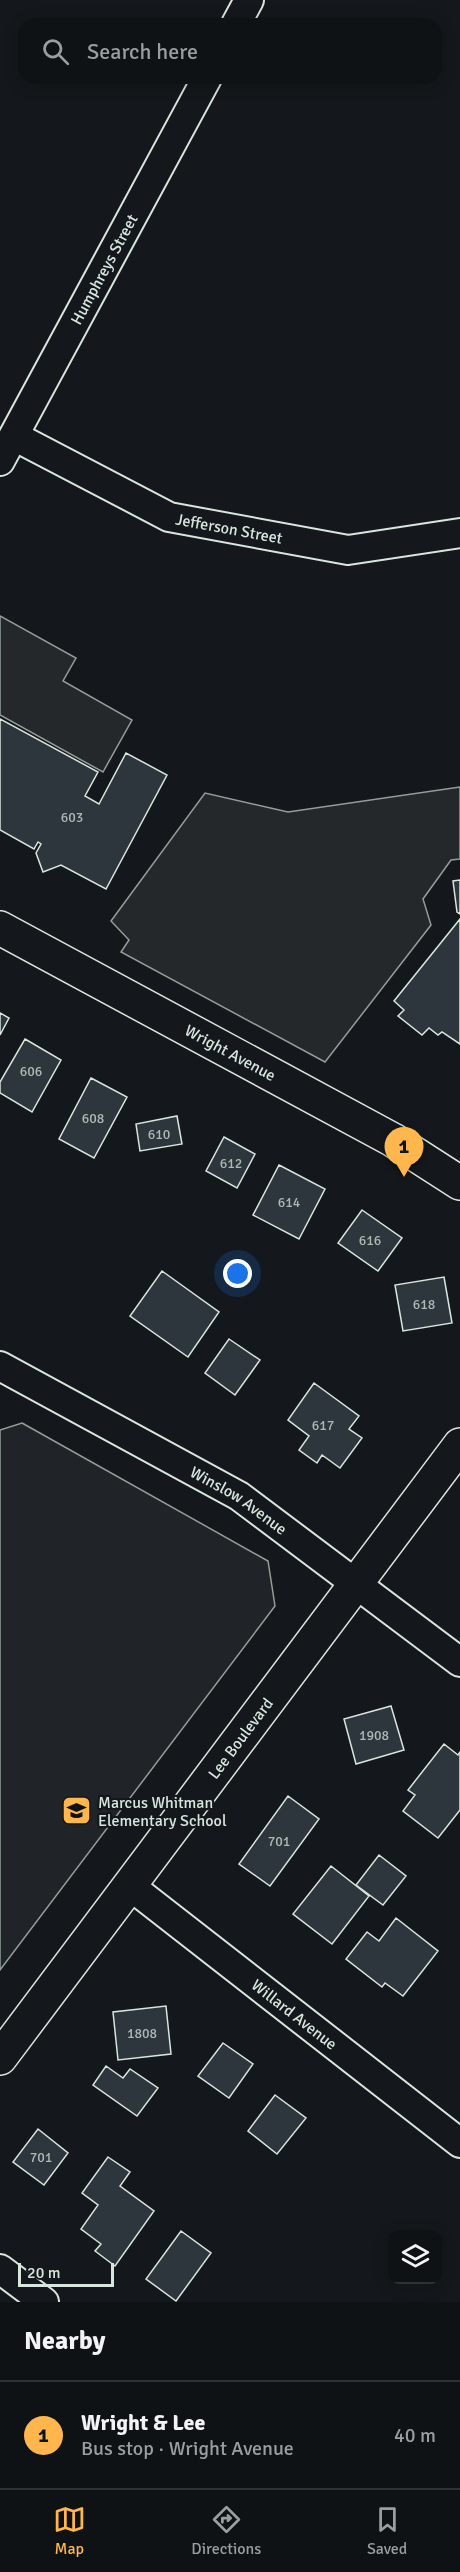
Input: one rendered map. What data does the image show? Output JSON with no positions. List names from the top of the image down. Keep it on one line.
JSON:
{"streets":{"street":["Humphreys Street","Jefferson Street","Wright Avenue","Winslow Avenue","Lee Boulevard","Willard Avenue"]},"crossings":[["Humphreys Street","Jefferson Street"],["Winslow Avenue","Lee Boulevard"],["Lee Boulevard","Willard Avenue"]],"places":{"school or university":["Marcus Whitman Elementary School"]},"house_numbers":["603","606","608","610","612","614","616","618","617","1908","701","1808","701"],"scale_bar":"20 m","page":{"search":"Search here","pins":"1","scale":"20 m","heading":"Nearby","list":[{"mark":"1","name":"Wright & Lee","note":"Bus stop · Wright Avenue","value":"40 m"}],"nav":["Map","Directions","Saved"]}}
